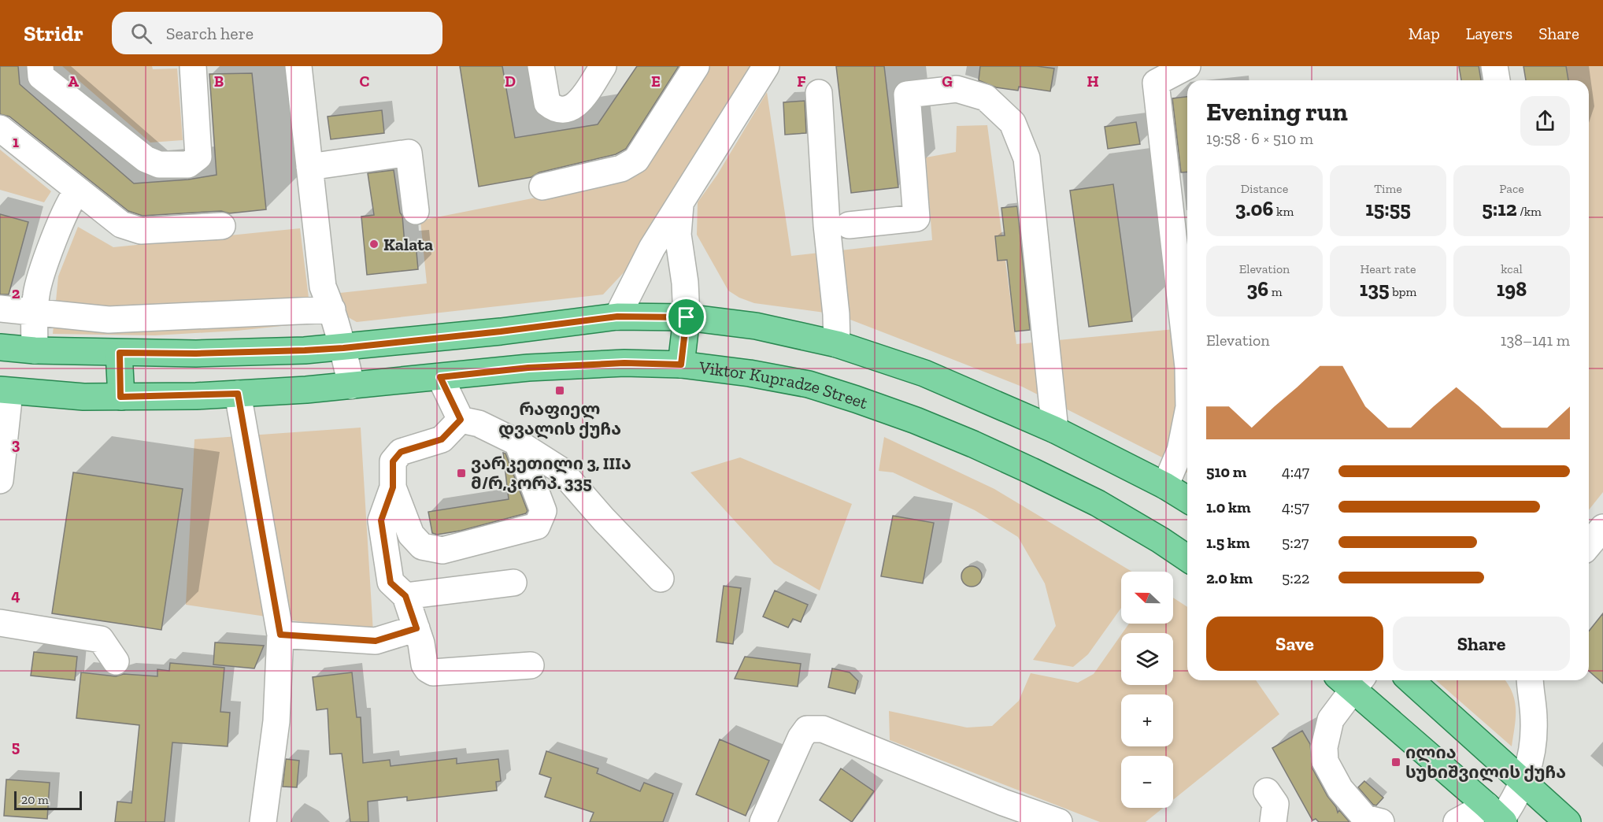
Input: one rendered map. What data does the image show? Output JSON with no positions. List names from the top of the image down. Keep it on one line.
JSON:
{"streets":{"main road":["Viktor Kupradze Street"]},"places":{"other":["Kalata"],"transit":["რაფიელ დვალის ქუჩა","ვარკეთილი 3, IIIა მ/რ,კორპ. 335","ილია სუხიშვილის ქუჩა"]},"scale_bar":"20 m","north":"left","page":{"header":"Stridr","search":"Search here","nav":["Map","Layers","Share"],"heading":["Evening run","19:58 · 6 × 510 m"],"stats":[["Distance","3.06 km"],["Time","15:55"],["Pace","5:12 /km"],["Elevation","36 m"],["Heart rate","135 bpm"],["kcal","198"]],"chart":["Elevation","138–141 m"],"list":[{"name":"510 m","note":"4:47"},{"name":"1.0 km","note":"4:57"},{"name":"1.5 km","note":"5:27"},{"name":"2.0 km","note":"5:22"}],"map_buttons":["+","−"],"buttons":["Save","Share"],"scale":"20 m"},"grid":{"columns":["A","B","C","D","E","F","G","H"],"rows":["1","2","3","4","5"]}}
